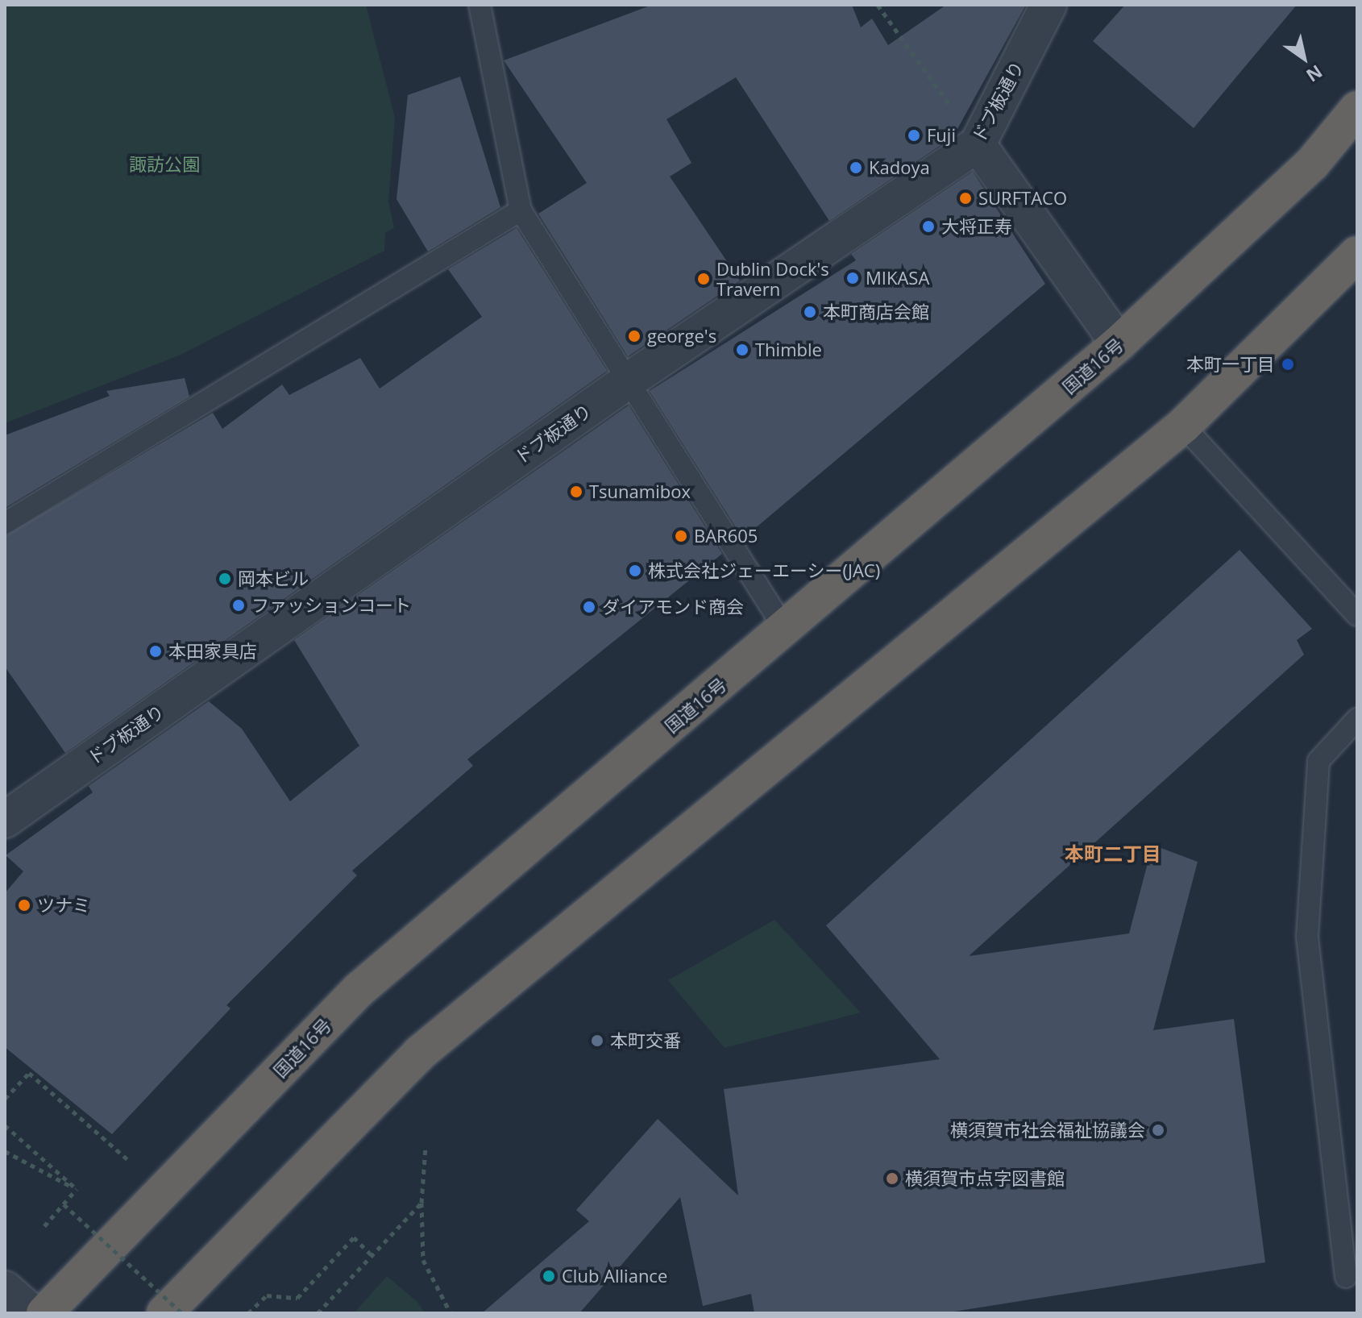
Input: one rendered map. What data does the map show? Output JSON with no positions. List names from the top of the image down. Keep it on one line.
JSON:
{"streets":{"highway":["国道16号"],"street":["ドブ板通り"]},"districts":["本町二丁目"],"parks":["諏訪公園"],"places":["Fuji","Kadoya","SURFTACO","大将正寿","MIKASA","Dublin Dock's Travern","本町商店会館","george's","Thimble","本町一丁目","Tsunamibox","BAR605","株式会社ジェーエーシー(JAC)","岡本ビル","ファッションコート","ダイアモンド商会","本田家具店","ツナミ","本町交番","横須賀市社会福祉協議会","横須賀市点字図書館","Club Alliance"],"north":"bottom right"}
